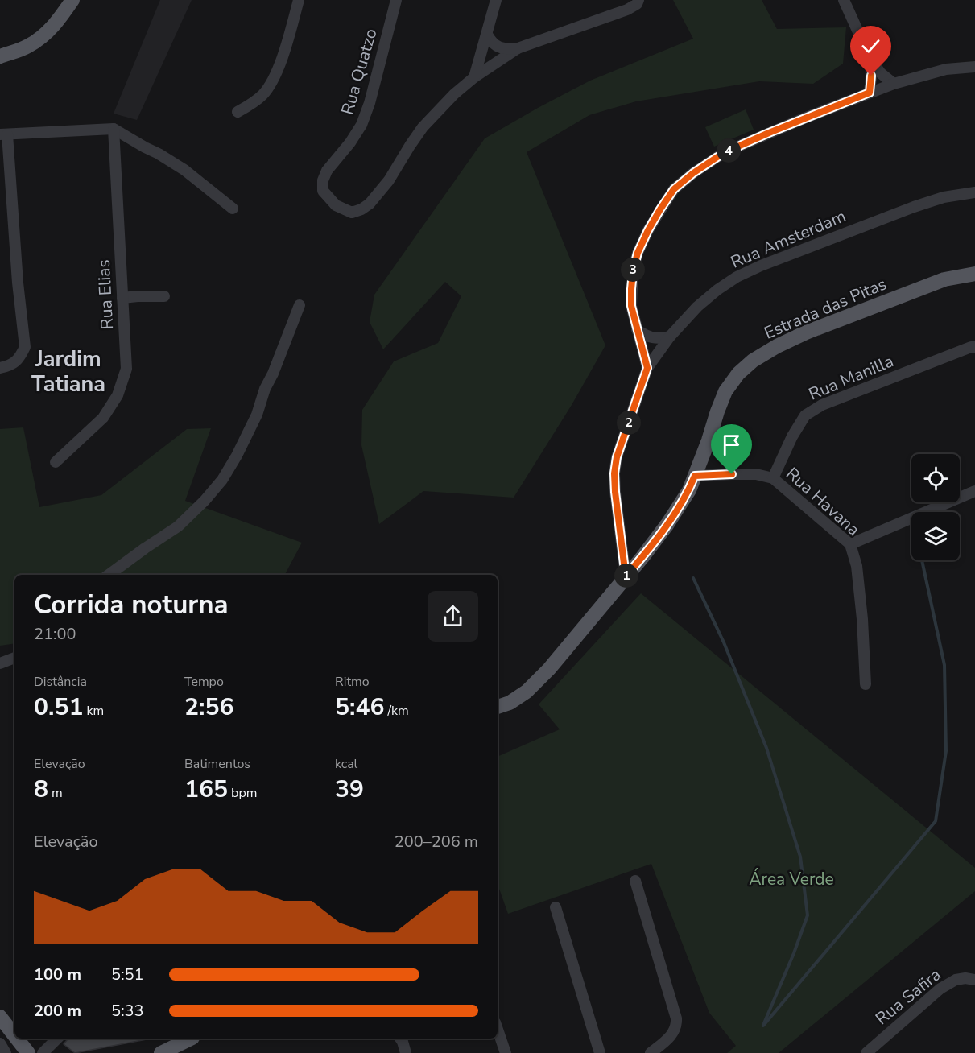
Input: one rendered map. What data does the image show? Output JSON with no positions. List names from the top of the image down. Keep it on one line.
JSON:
{"streets":{"main road":["Estrada das Pitas"],"street":["Rua Quatzo","Rua Amsterdam","Rua Elias","Rua Manilla","Rua Havana","Rua Safira"]},"crossings":[["Rua Amsterdam","Estrada das Pitas"],["Estrada das Pitas","Rua Havana"],["Rua Manilla","Rua Havana"]],"districts":["Jardim Tatiana"],"parks":["Área Verde"],"page":{"pins":["4","3","2","1"],"heading":["Corrida noturna","21:00"],"stats":[["Distância","0.51 km"],["Tempo","2:56"],["Ritmo","5:46 /km"],["Elevação","8 m"],["Batimentos","165 bpm"],["kcal","39"]],"chart":["Elevação","200–206 m"],"list":[{"name":"100 m","note":"5:51"},{"name":"200 m","note":"5:33"}]}}
